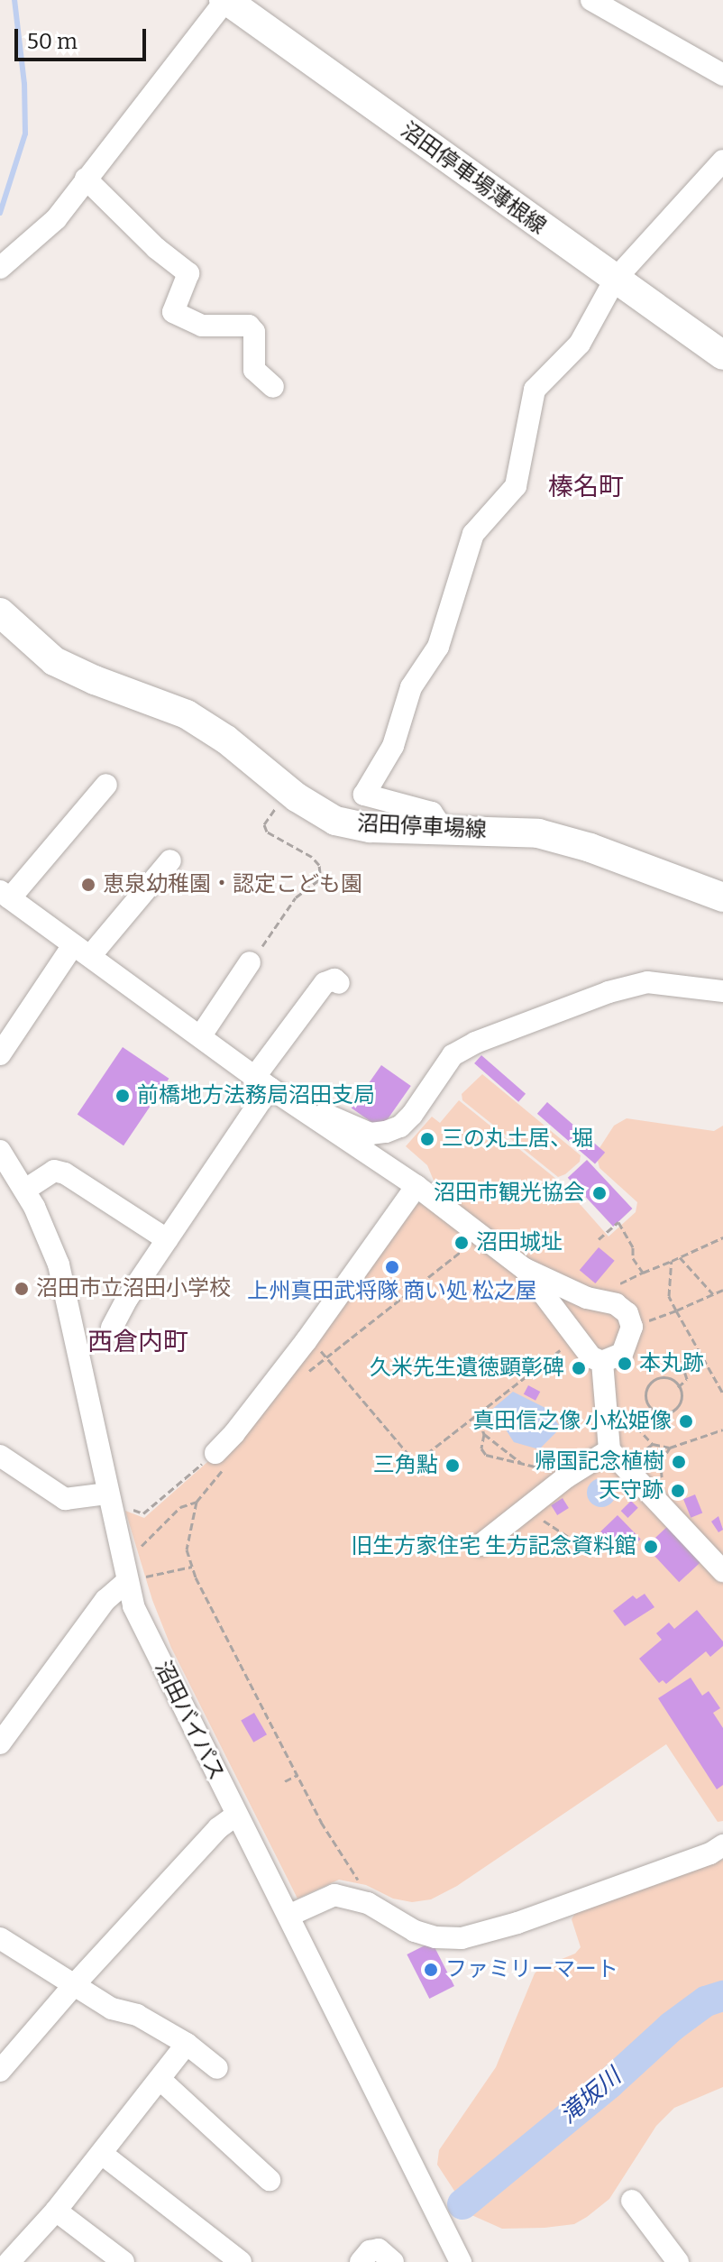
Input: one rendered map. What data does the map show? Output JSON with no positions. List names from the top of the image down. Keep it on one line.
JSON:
{"streets":{"main road":["沼田停車場薄根線","沼田停車場線"],"street":["沼田バイパス"]},"districts":["榛名町","西倉内町"],"water":["滝坂川"],"places":["恵泉幼稚園・認定こども園","前橋地方法務局沼田支局","三の丸土居、堀","沼田市観光協会","沼田城址","上州真田武将隊 商い処 松之屋","沼田市立沼田小学校","本丸跡","久米先生遺徳顕彰碑","真田信之像 小松姫像","帰国記念植樹","三角點","天守跡","旧生方家住宅 生方記念資料館","ファミリーマート"],"scale_bar":"50 m"}
